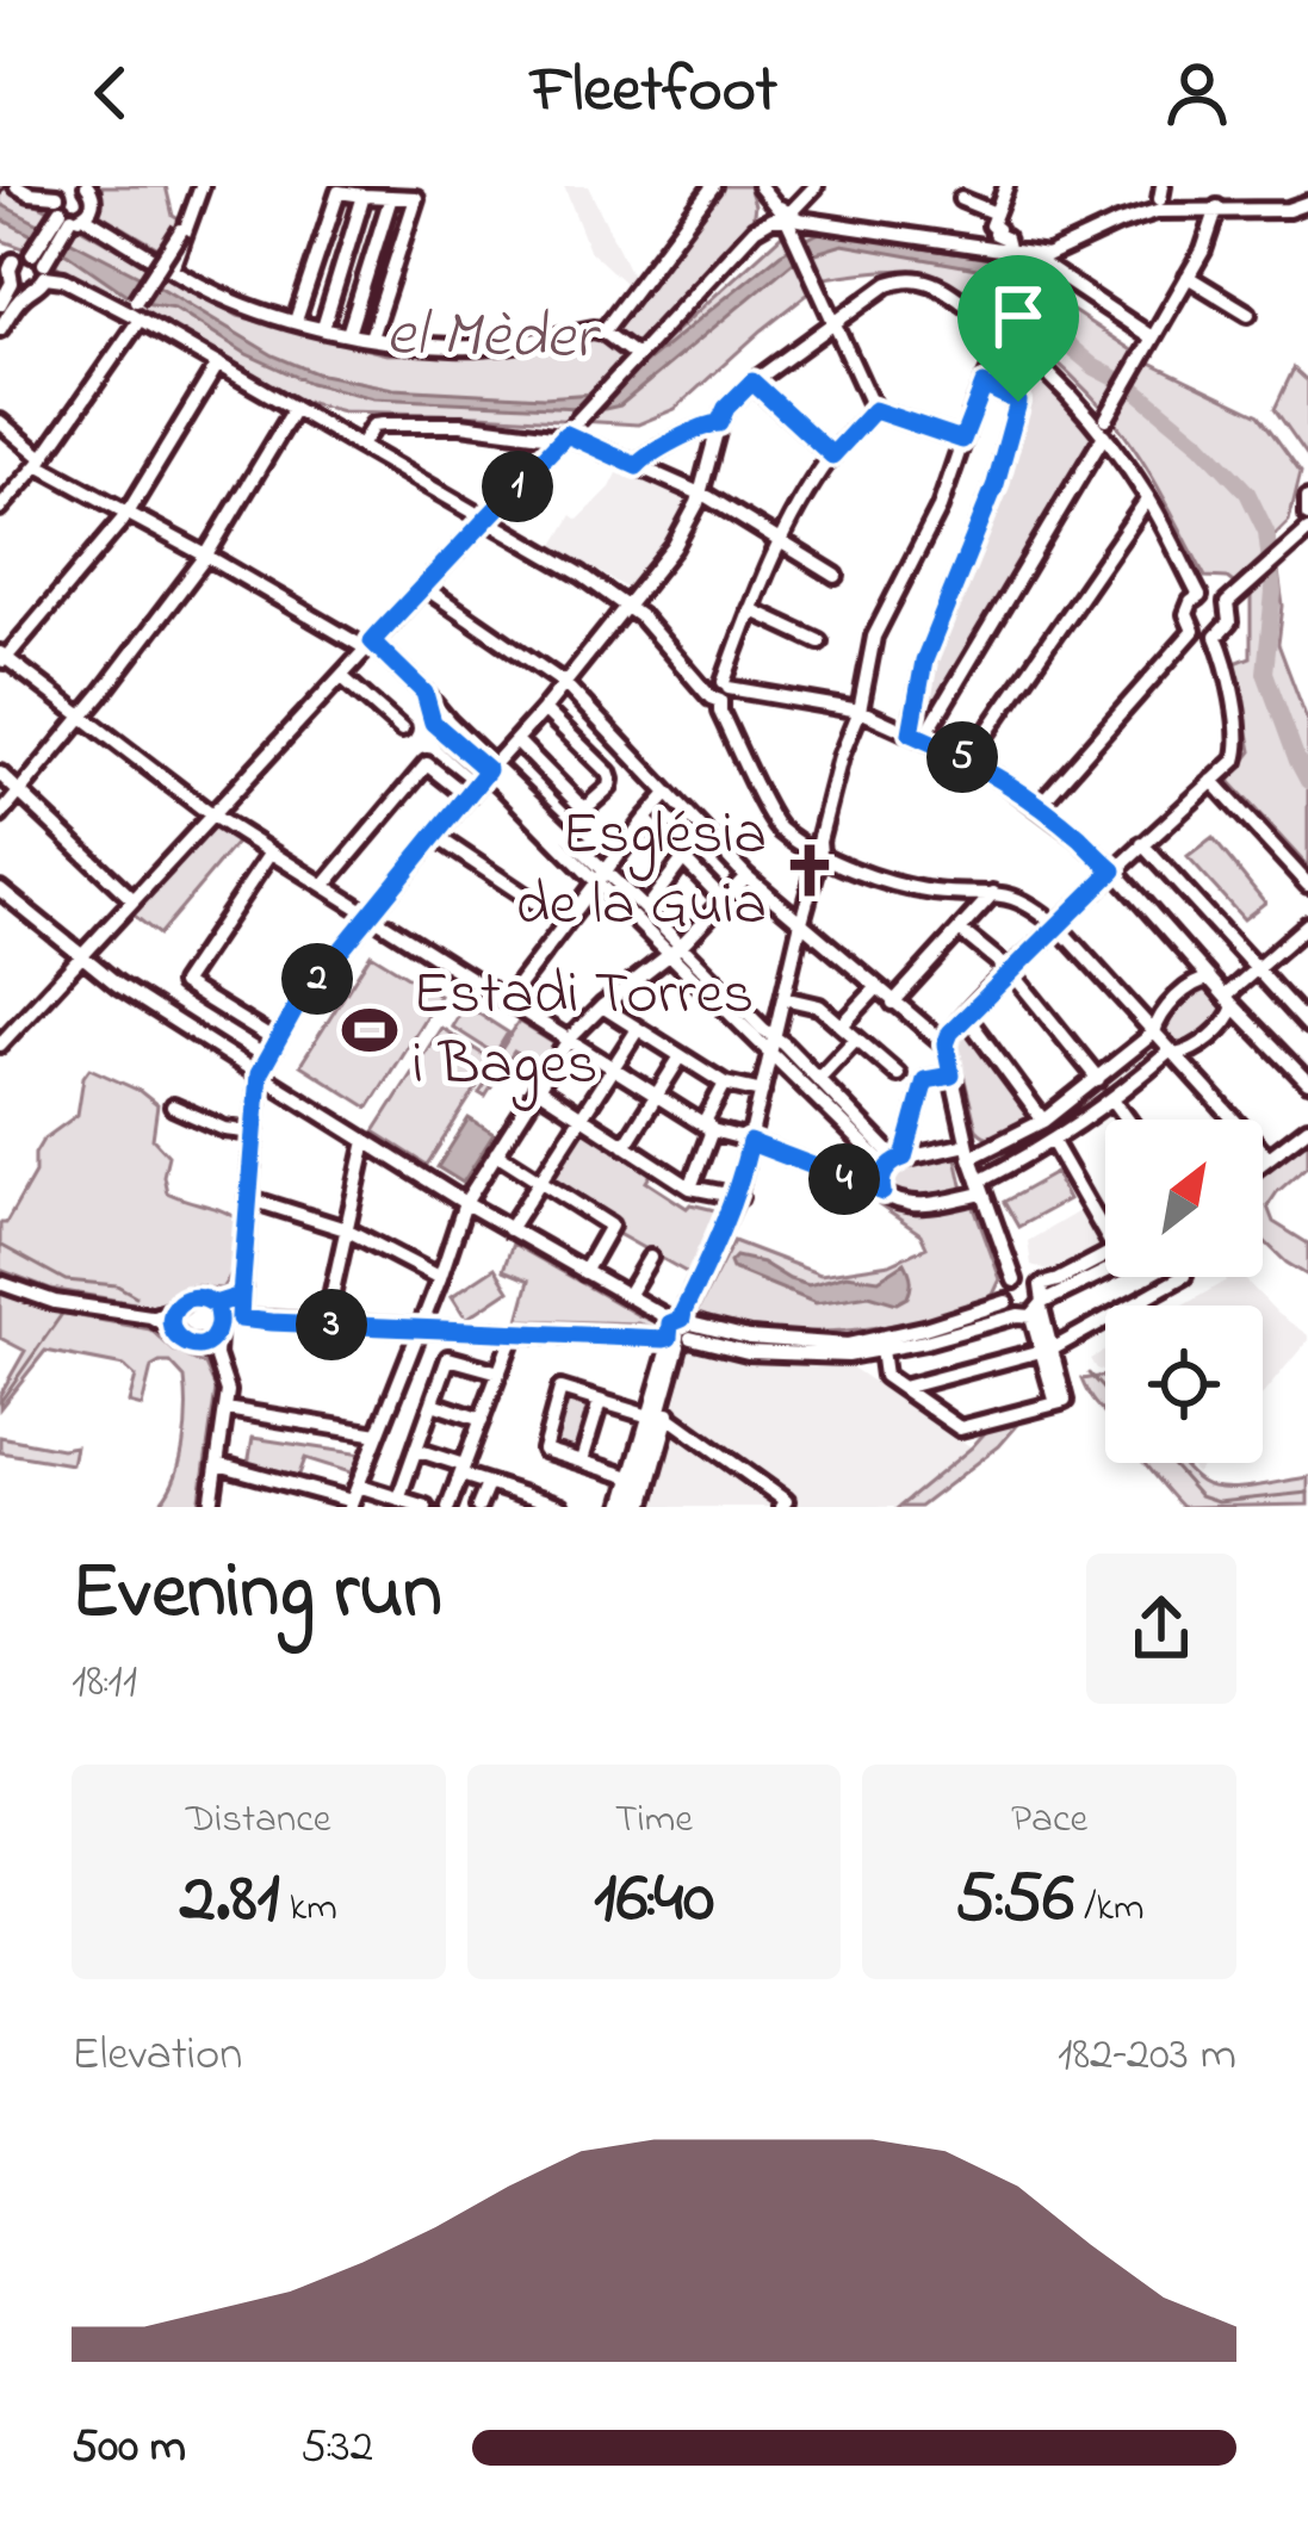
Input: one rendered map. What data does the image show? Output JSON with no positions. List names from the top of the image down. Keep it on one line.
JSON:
{"water":["el Mèder"],"places":{"church":["Església de la Guia"],"sports":["Estadi Torres i Bages"]},"north":"top right","page":{"header":"Fleetfoot","pins":["1","5","2","4","3"],"heading":["Evening run","18:11"],"stats":[["Distance","2.81 km"],["Time","16:40"],["Pace","5:56 /km"]],"chart":["Elevation","182–203 m"],"list":[{"name":"500 m","note":"5:32"}]}}
